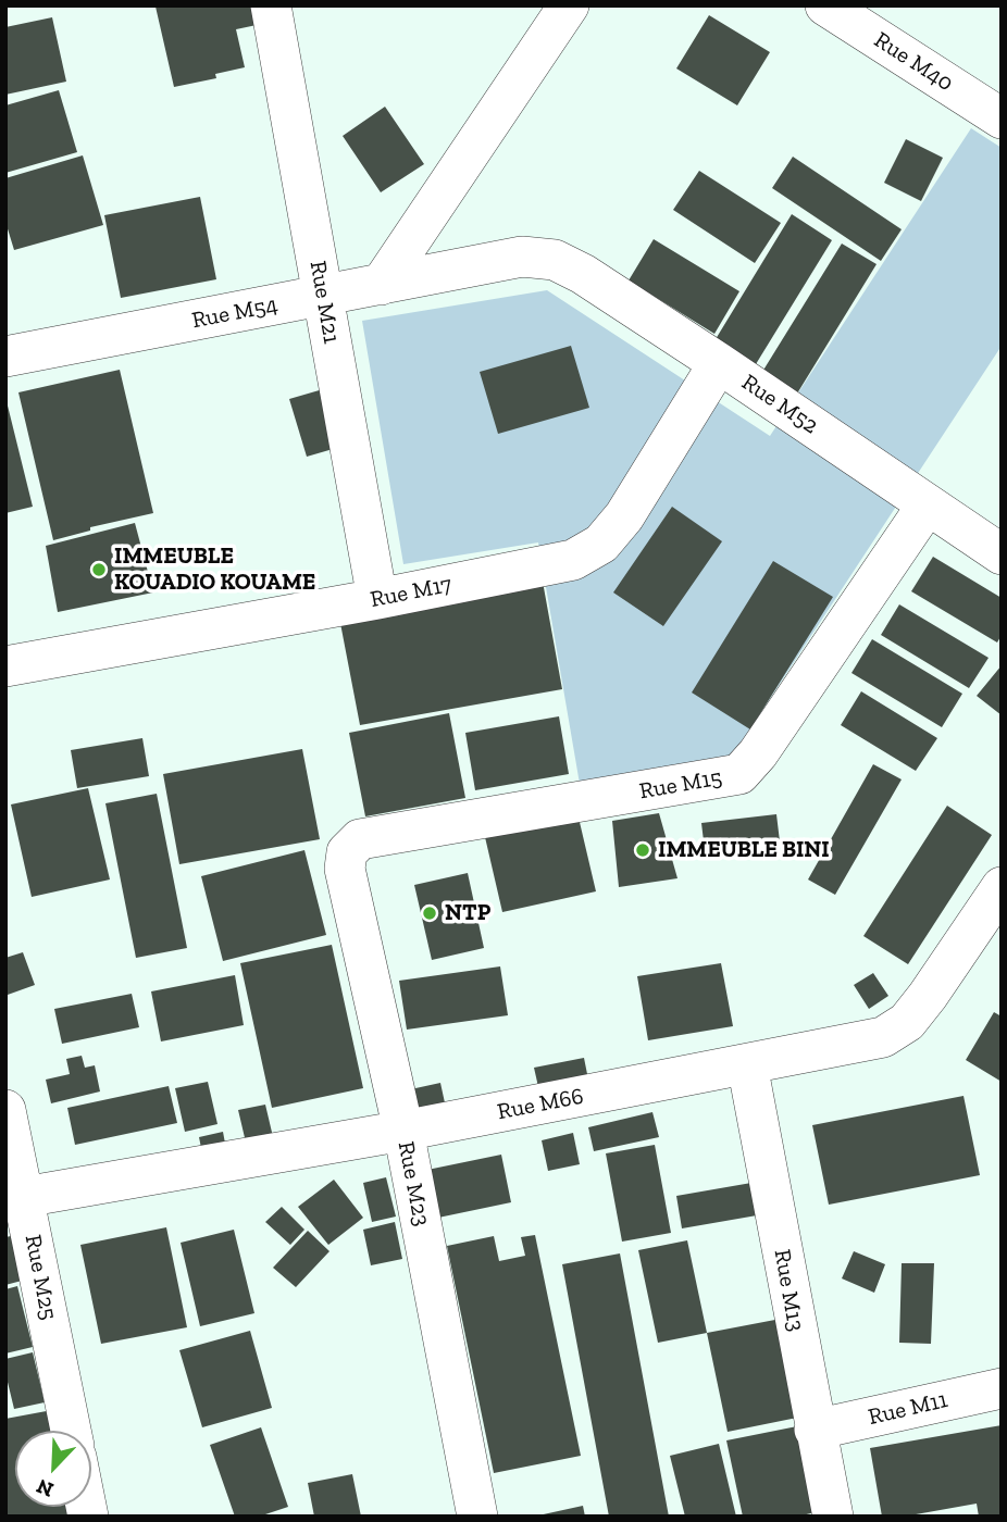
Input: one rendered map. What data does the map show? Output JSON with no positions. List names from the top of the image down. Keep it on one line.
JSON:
{"streets":{"street":["Rue M40","Rue M21","Rue M54","Rue M52","Rue M17","Rue M15","Rue M66","Rue M23","Rue M25","Rue M13","Rue M11"]},"crossings":[["Rue M21","Rue M54"],["Rue M21","Rue M17"],["Rue M54","Rue M52"],["Rue M52","Rue M17"],["Rue M52","Rue M15"],["Rue M15","Rue M23"],["Rue M66","Rue M23"],["Rue M66","Rue M25"],["Rue M66","Rue M13"],["Rue M13","Rue M11"]],"places":["IMMEUBLE KOUADIO KOUAME","IMMEUBLE BINI","NTP"],"north":"bottom left"}
